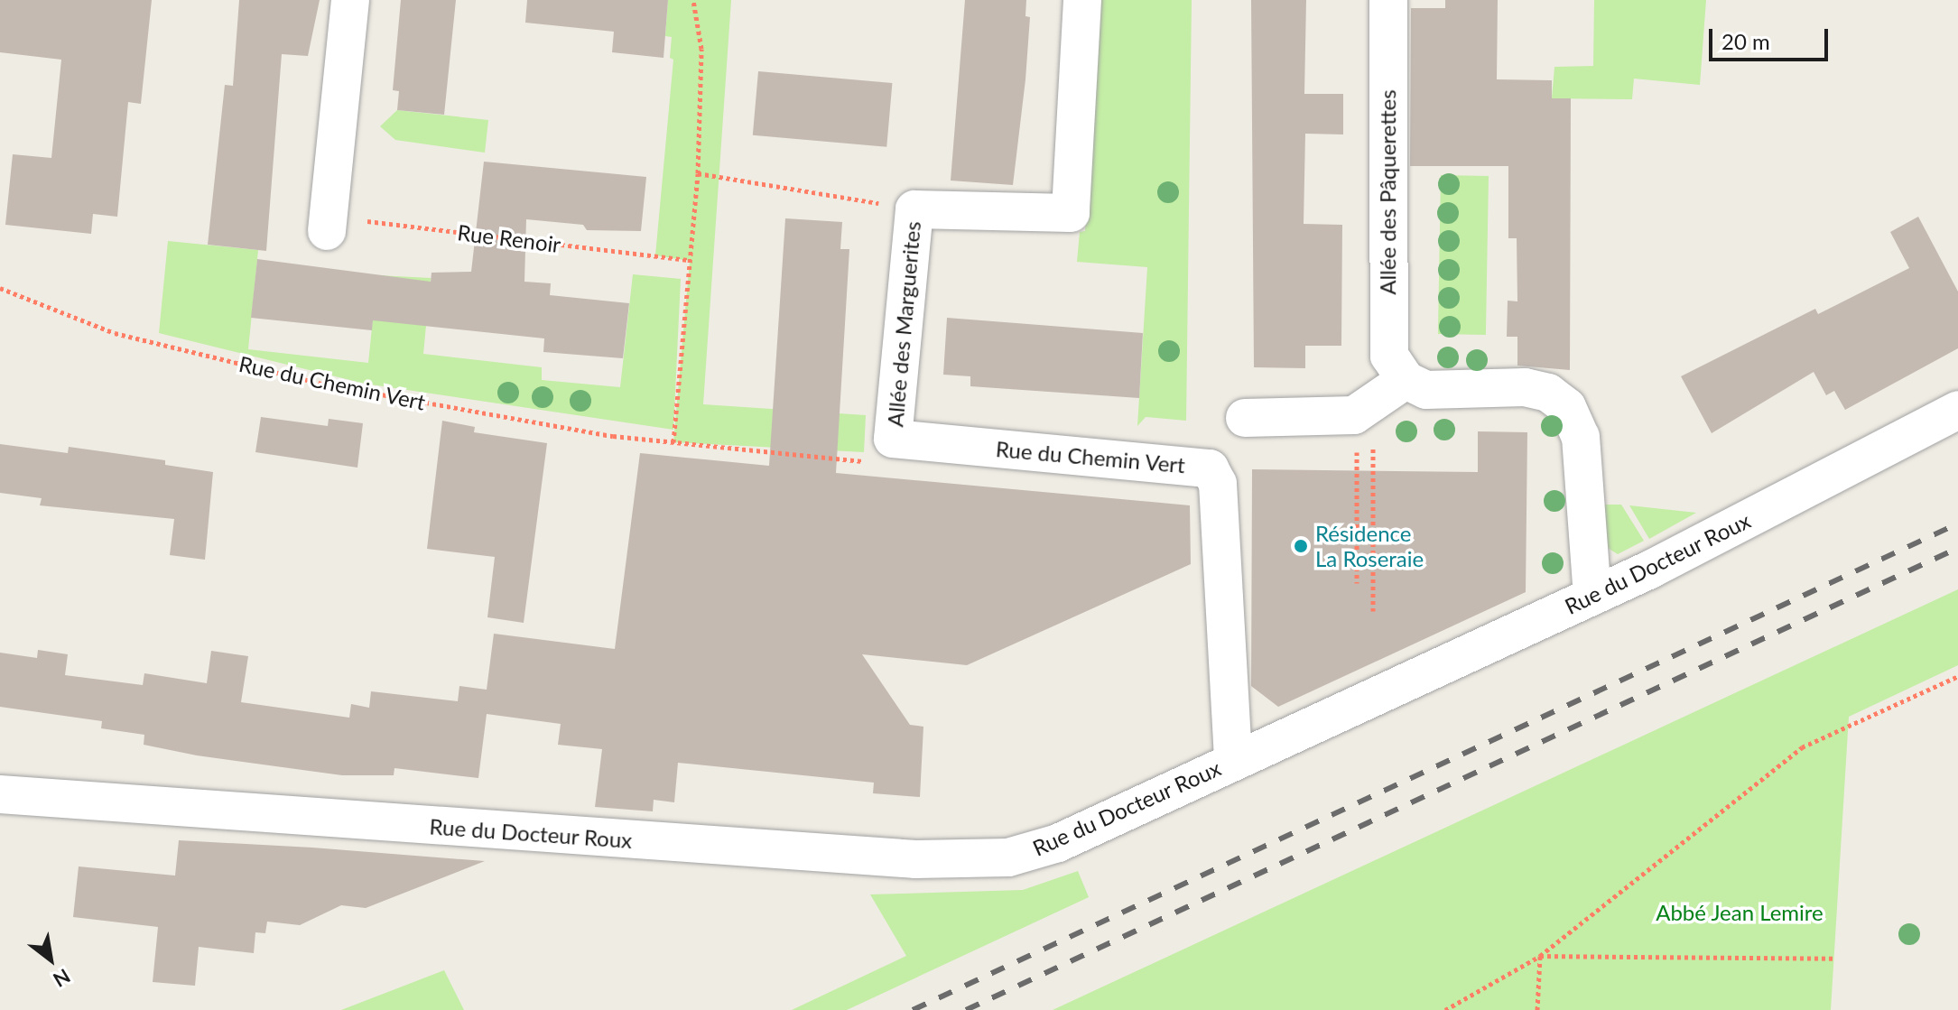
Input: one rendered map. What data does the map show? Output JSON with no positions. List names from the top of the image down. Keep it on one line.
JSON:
{"streets":{"street":["Allée des Pâquerettes","Allée des Marguerites","Rue du Chemin Vert","Rue du Docteur Roux"],"path":["Rue Renoir"]},"crossings":[["Rue Renoir","Rue du Chemin Vert"],["Allée des Marguerites","Rue du Chemin Vert"],["Rue du Chemin Vert","Rue du Docteur Roux"]],"parks":["Abbé Jean Lemire"],"places":["Résidence La Roseraie"],"scale_bar":"20 m","north":"bottom right"}
